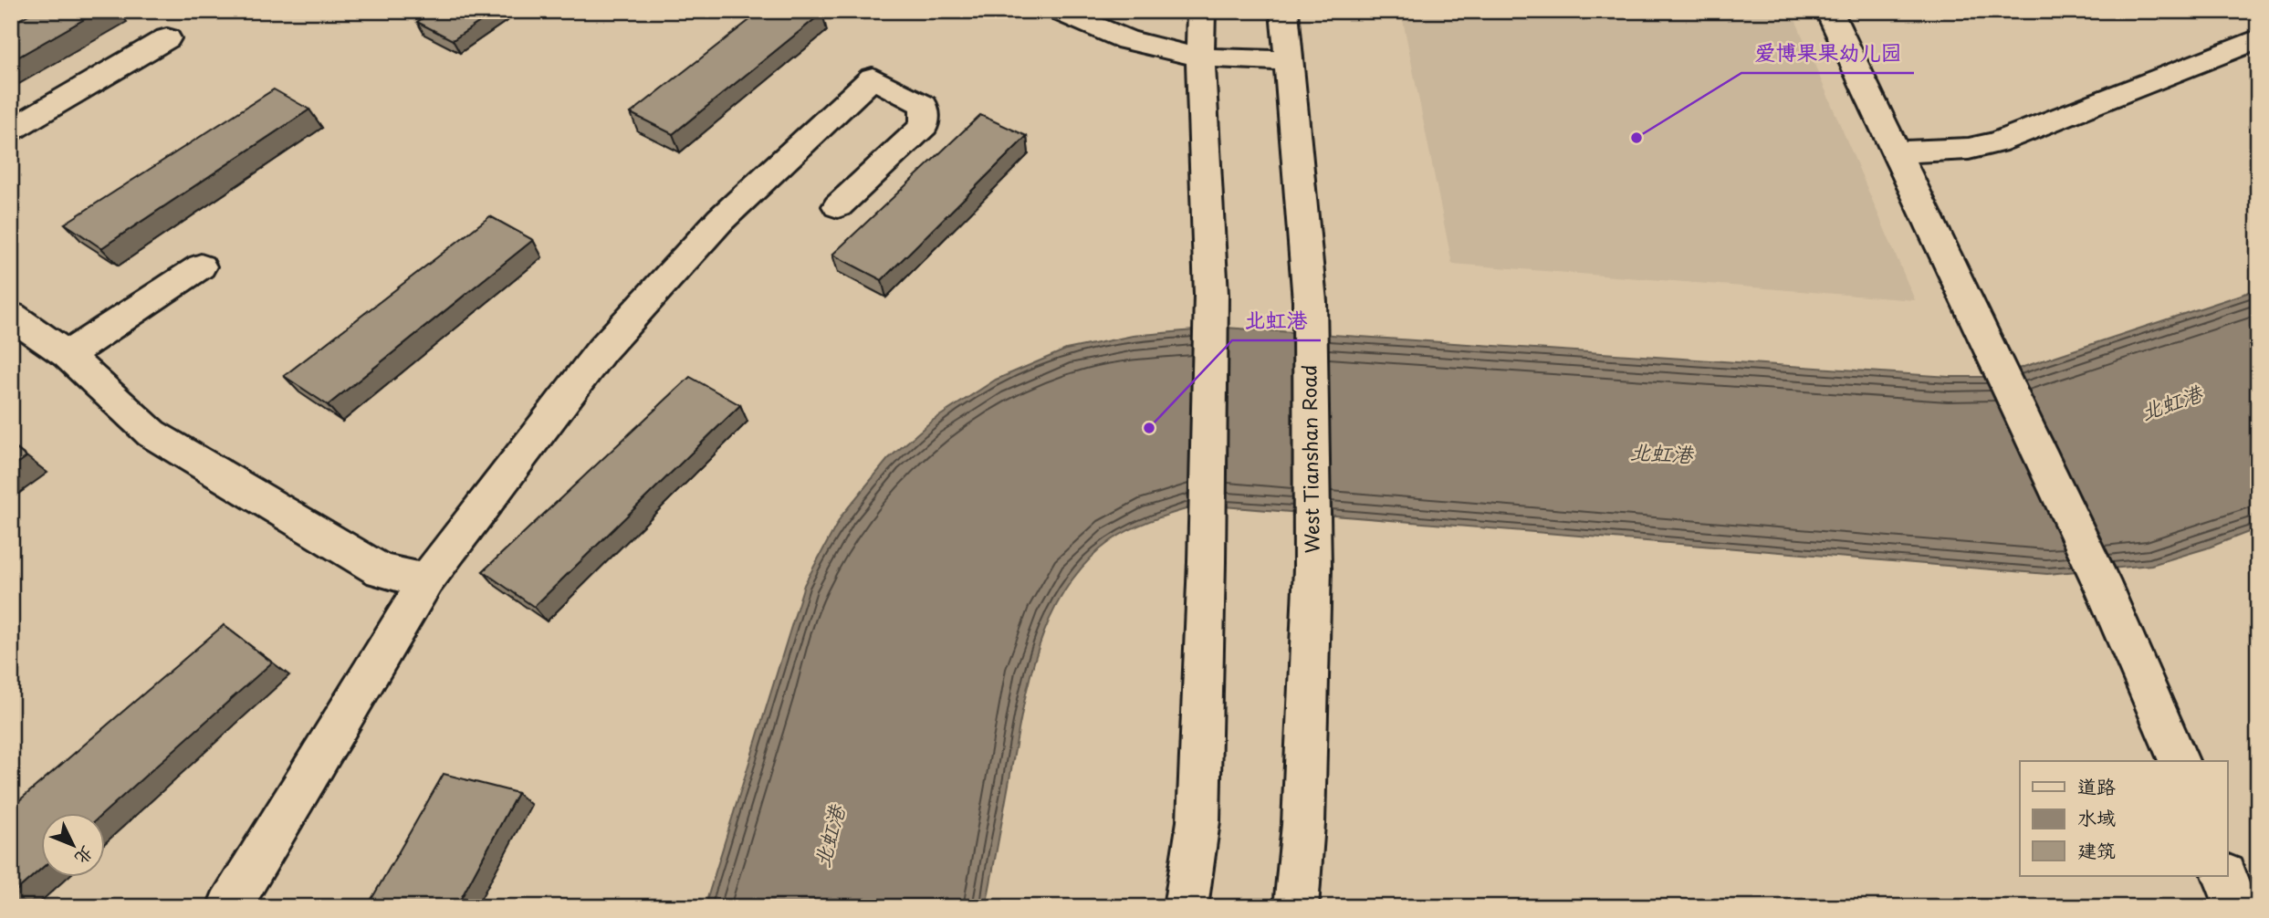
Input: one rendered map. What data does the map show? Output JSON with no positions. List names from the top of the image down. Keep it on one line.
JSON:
{"streets":{"main road":["West Tianshan Road"]},"water":["北虹港"],"places":["爱博果果幼儿园","北虹港"],"legend":["道路","水域","建筑"],"north":"bottom right"}
